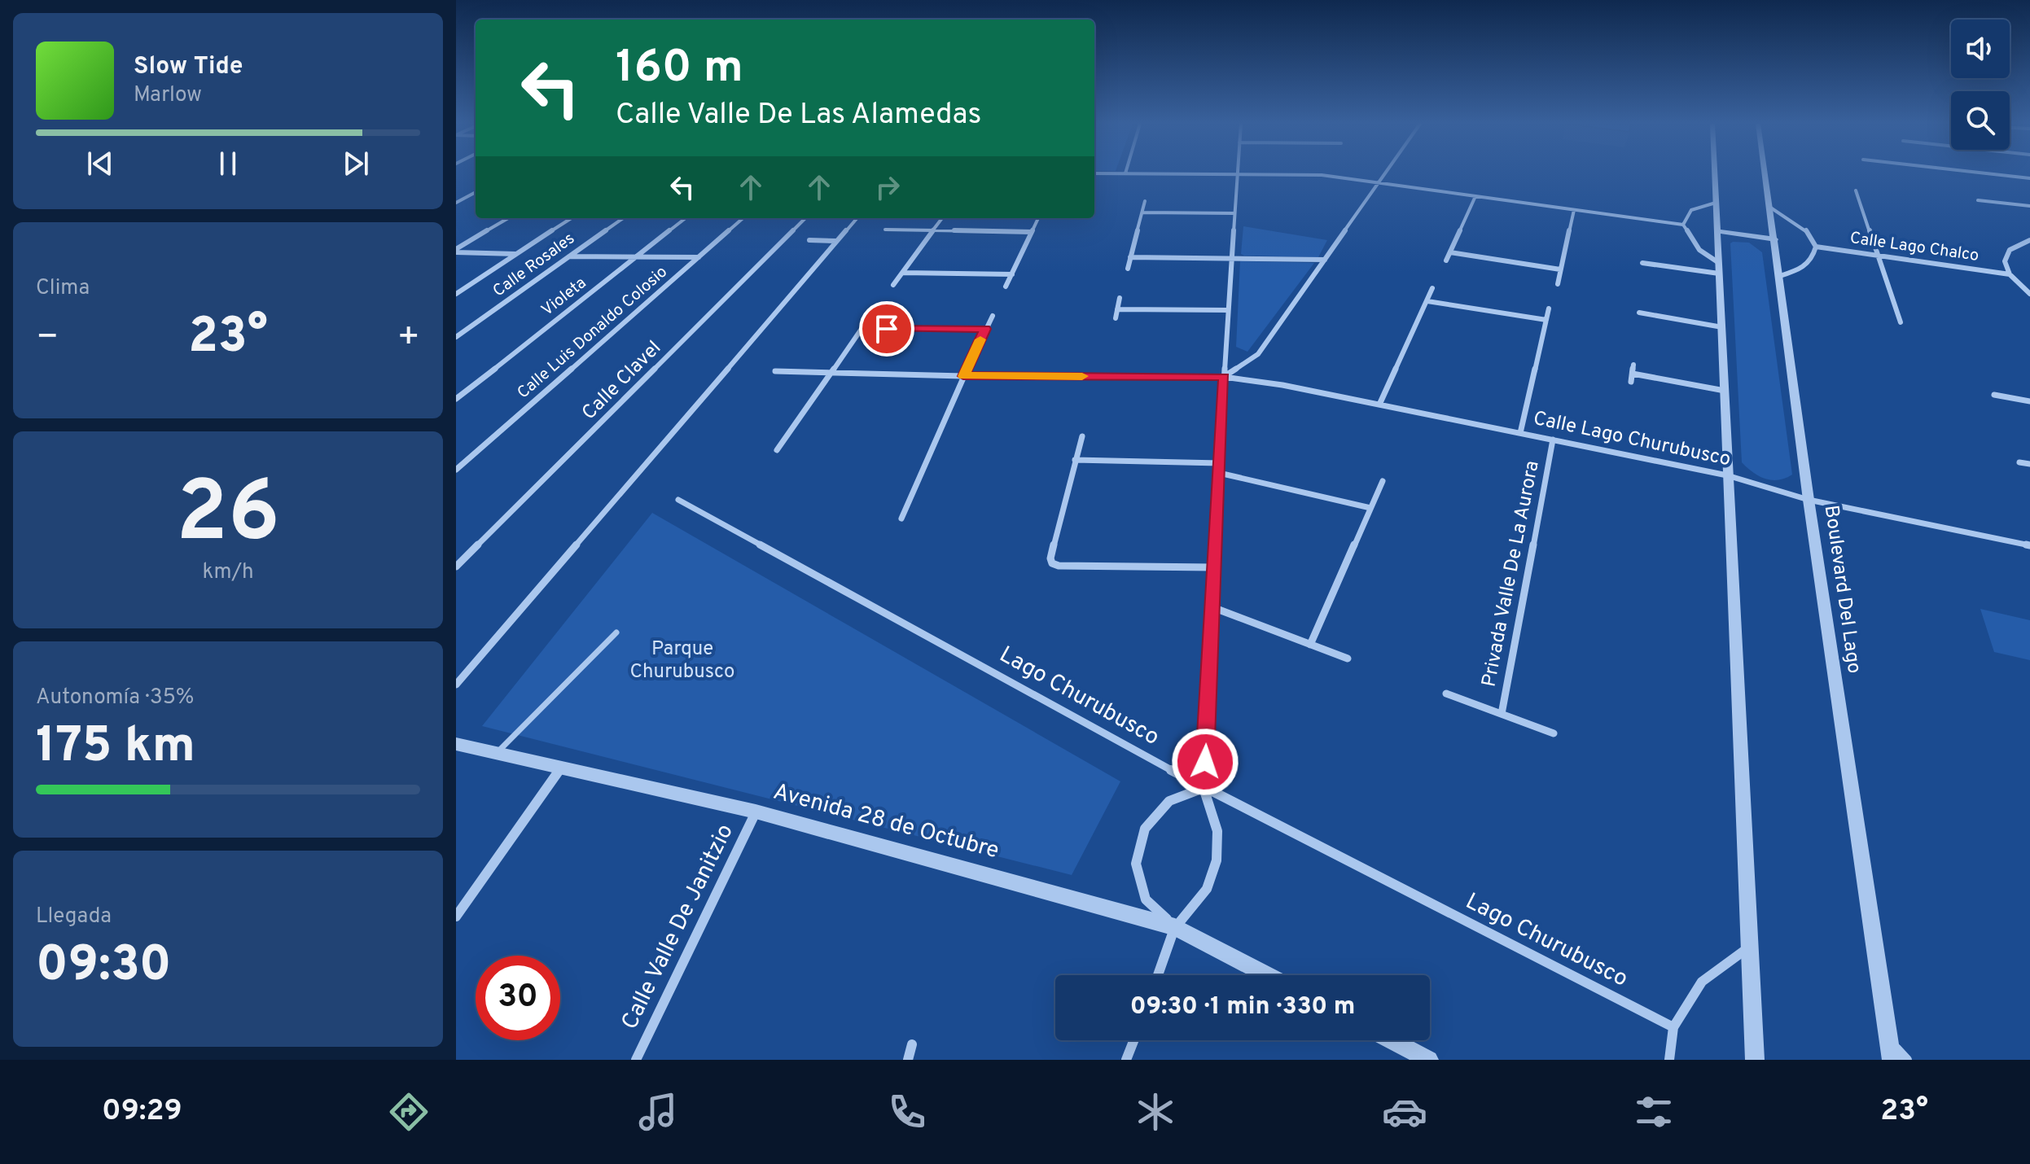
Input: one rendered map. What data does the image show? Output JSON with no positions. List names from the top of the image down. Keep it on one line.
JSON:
{"streets":{"street":["Calle Lago Chalco","Calle Rosales","Violeta","Calle Luis Donaldo Colosio","Calle Clavel","Calle Lago Churubusco","Privada Valle De La Aurora","Boulevard Del Lago","Lago Churubusco","Avenida 28 de Octubre","Calle Valle De Janitzio"]},"crossings":[["Calle Lago Churubusco","Privada Valle De La Aurora"],["Calle Lago Churubusco","Boulevard Del Lago"],["Avenida 28 de Octubre","Calle Valle De Janitzio"]],"parks":["Parque Churubusco"],"page":{"turn":["160 m","Calle Valle De Las Alamedas"],"song":["Slow Tide","Marlow"],"tile":["Clima",["26","km/h"],["Autonomía · 35%","175 km"],["Llegada","09:30"]],"heat":["−","23°","+"],"limit":"30","trip":"09:30 · 1 min · 330 m","tabs":["09:29","23°"]}}
